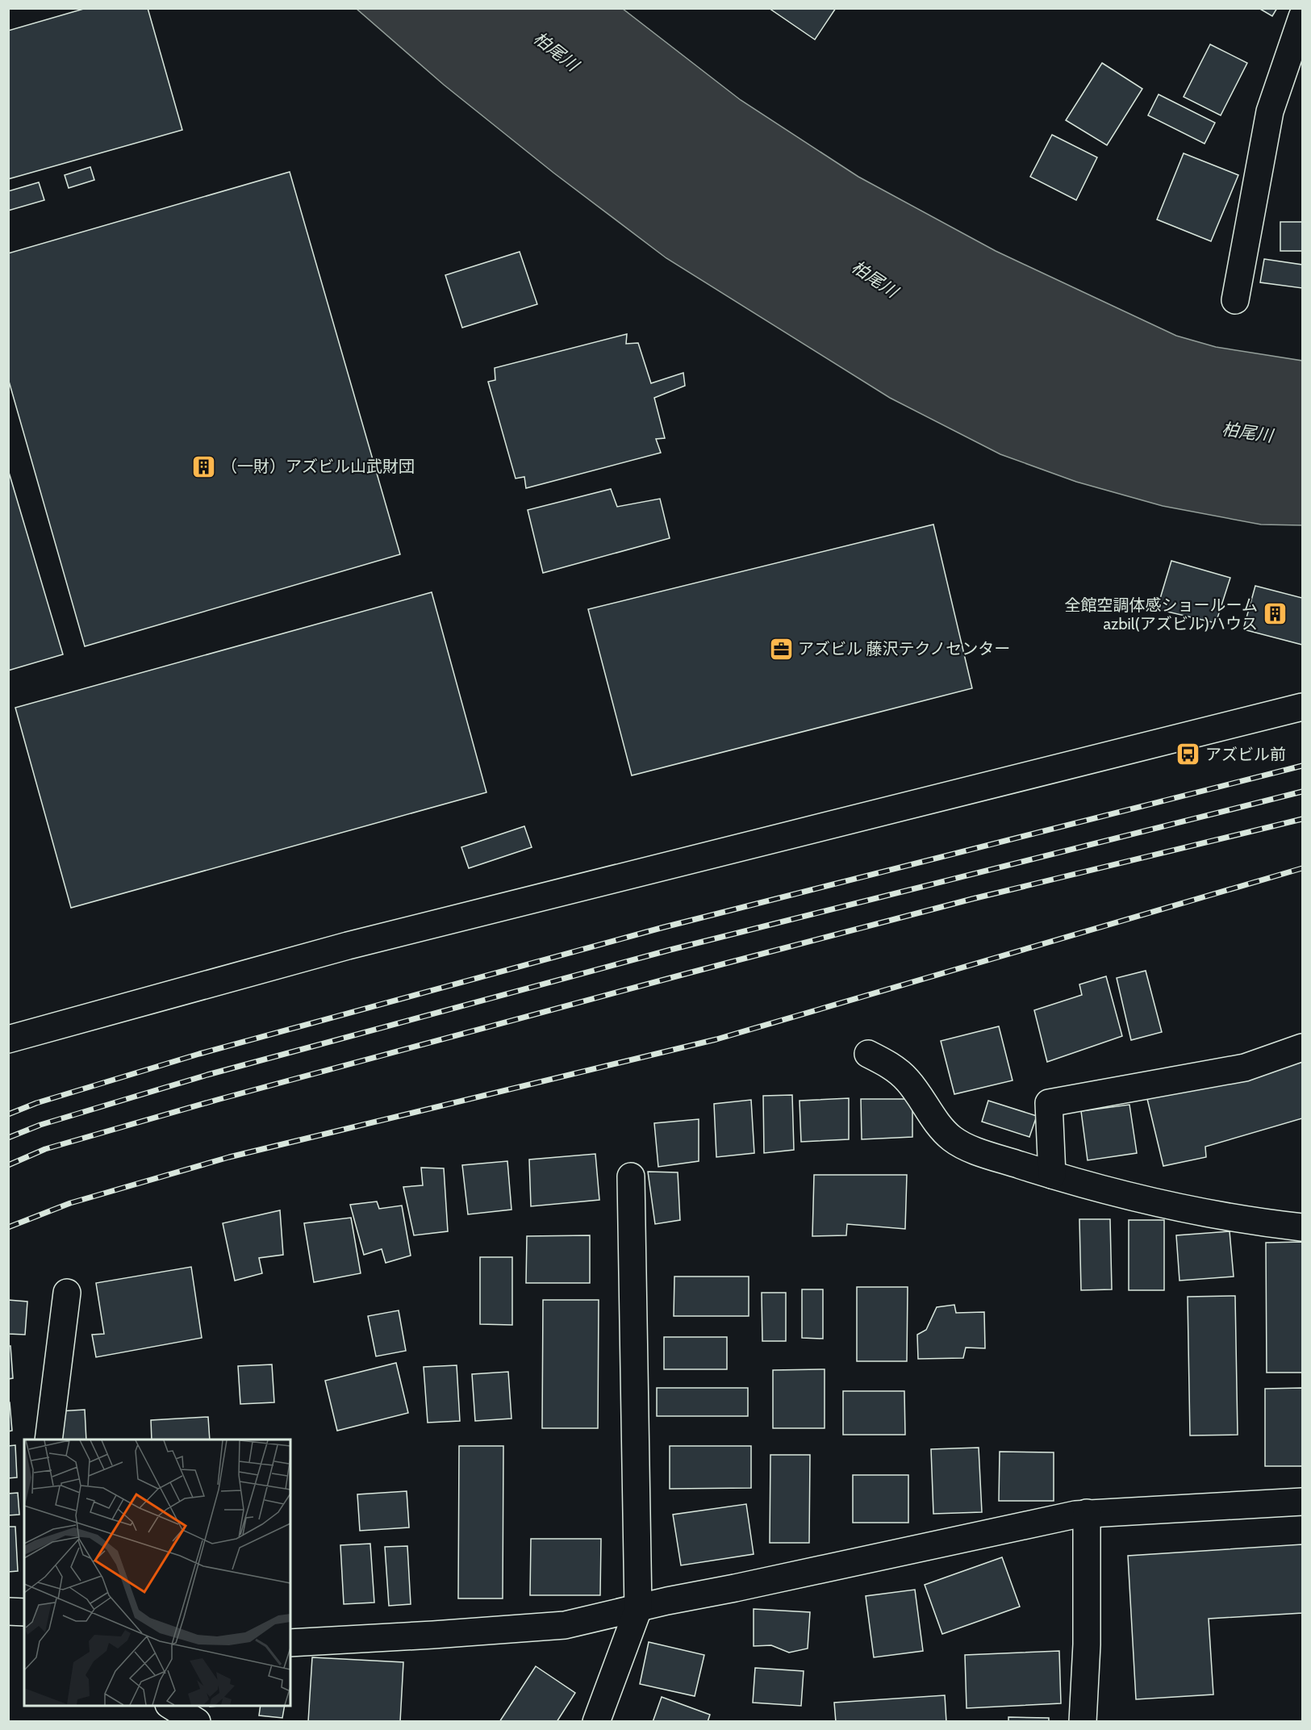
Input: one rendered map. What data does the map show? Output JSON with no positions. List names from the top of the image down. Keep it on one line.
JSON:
{"water":["柏尾川"],"places":{"building":["（一財）アズビル山武財団","全館空調体感ショールーム azbil(アズビル)ハウス"],"office":["アズビル 藤沢テクノセンター"],"bus stop":["アズビル前"]}}
